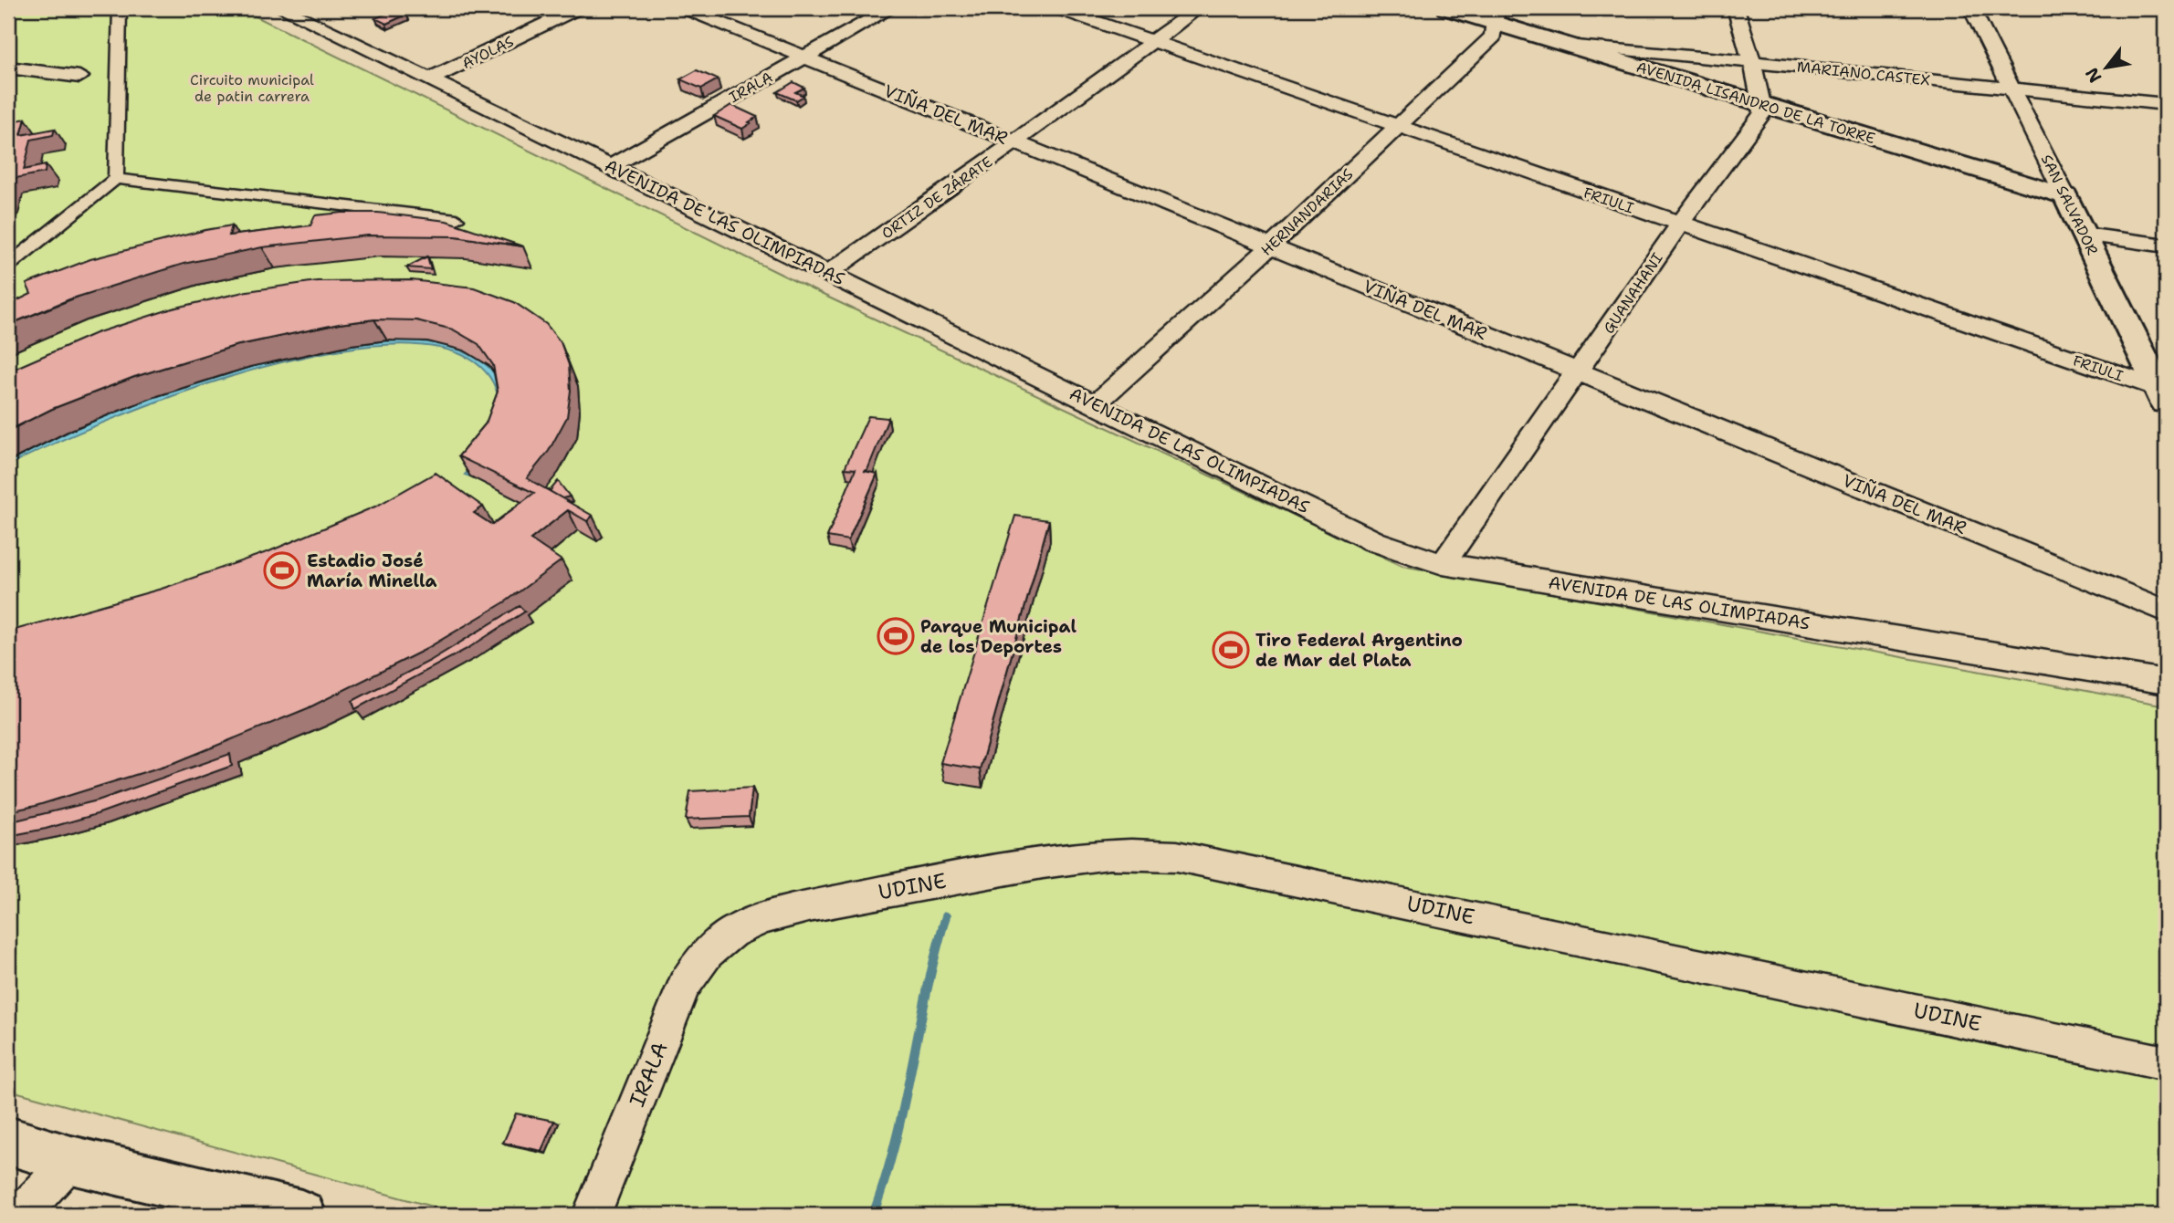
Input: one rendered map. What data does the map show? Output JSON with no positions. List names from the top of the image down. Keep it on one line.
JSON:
{"streets":{"street":["AYOLAS","MARIANO CASTEX","IRALA","AVENIDA LISANDRO DE LA TORRE","VIÑA DEL MAR","ORTIZ DE ZÁRATE","FRIULI","SAN SALVADOR","HERNANDARIAS","AVENIDA DE LAS OLIMPIADAS","GUANAHANI","UDINE"]},"crossings":[["AYOLAS","AVENIDA DE LAS OLIMPIADAS"],["MARIANO CASTEX","AVENIDA LISANDRO DE LA TORRE"],["MARIANO CASTEX","SAN SALVADOR"],["IRALA","VIÑA DEL MAR"],["IRALA","AVENIDA DE LAS OLIMPIADAS"],["IRALA","UDINE"],["AVENIDA LISANDRO DE LA TORRE","SAN SALVADOR"],["AVENIDA LISANDRO DE LA TORRE","HERNANDARIAS"],["AVENIDA LISANDRO DE LA TORRE","GUANAHANI"],["VIÑA DEL MAR","ORTIZ DE ZÁRATE"],["VIÑA DEL MAR","HERNANDARIAS"],["VIÑA DEL MAR","GUANAHANI"],["ORTIZ DE ZÁRATE","FRIULI"],["ORTIZ DE ZÁRATE","AVENIDA DE LAS OLIMPIADAS"],["FRIULI","SAN SALVADOR"],["FRIULI","HERNANDARIAS"],["FRIULI","GUANAHANI"],["HERNANDARIAS","AVENIDA DE LAS OLIMPIADAS"],["AVENIDA DE LAS OLIMPIADAS","GUANAHANI"]],"parks":["Circuito municipal de patin carrera"],"places":{"sports":["Estadio José María Minella","Parque Municipal de los Deportes","Tiro Federal Argentino de Mar del Plata"]},"north":"bottom left"}
